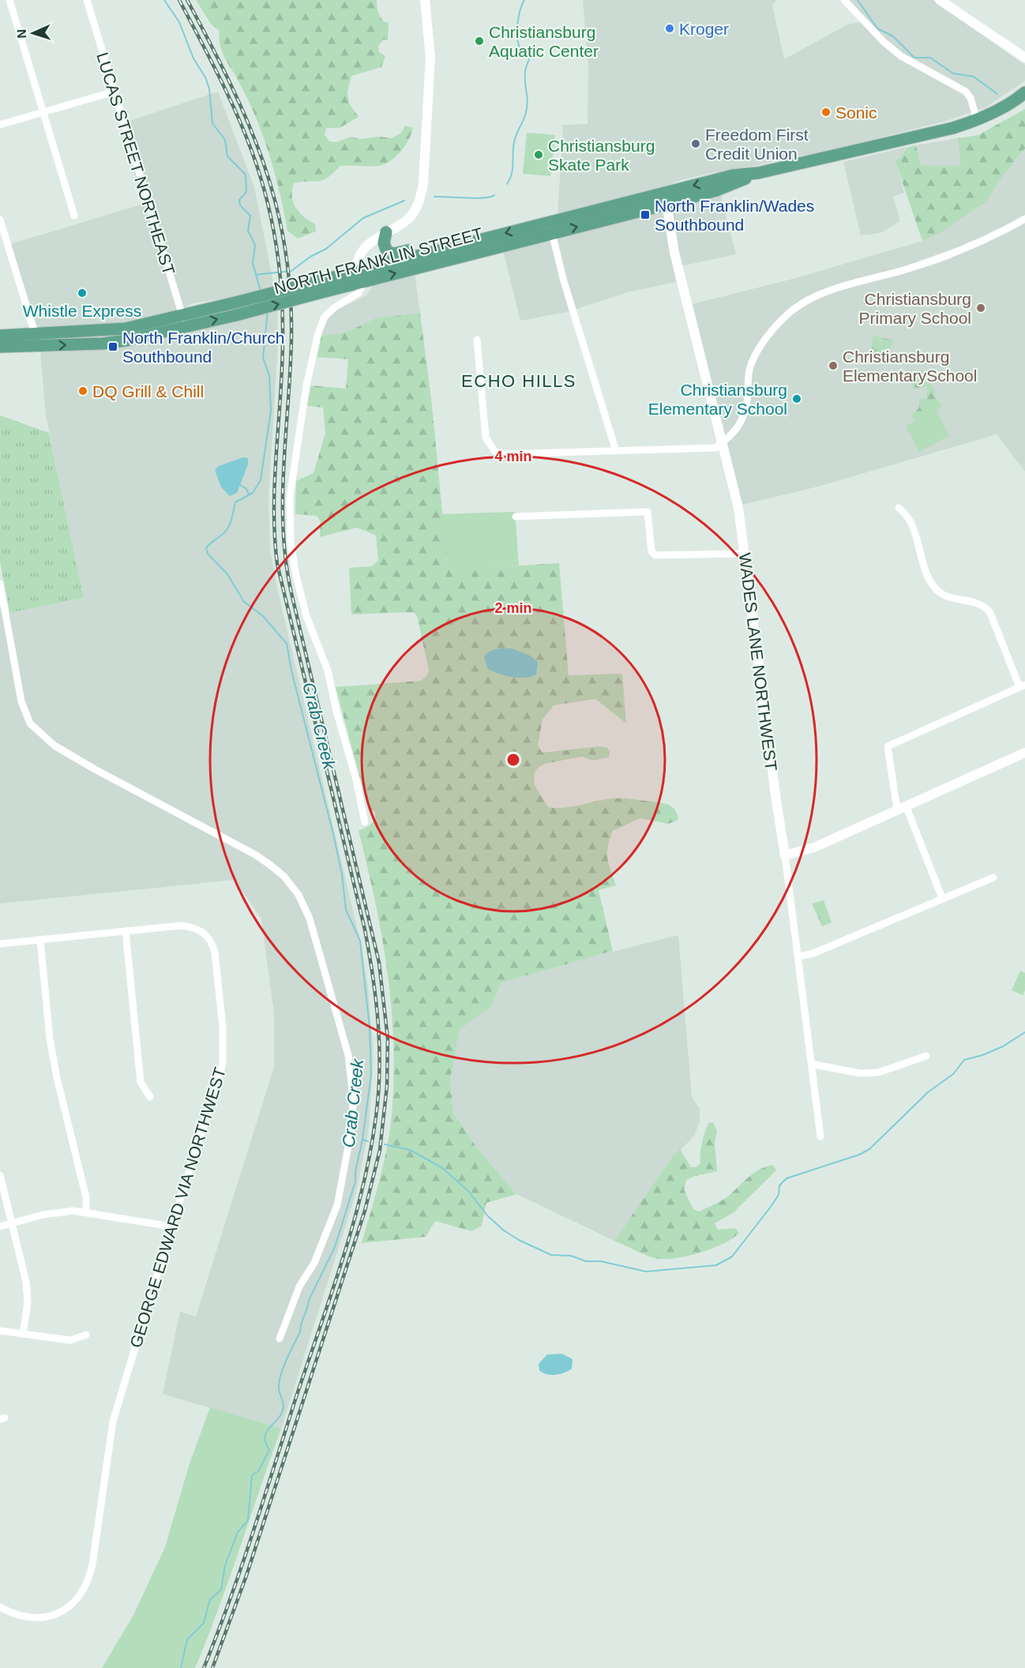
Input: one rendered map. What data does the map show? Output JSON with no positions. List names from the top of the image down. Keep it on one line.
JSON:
{"streets":{"main road":["NORTH FRANKLIN STREET"],"street":["LUCAS STREET NORTHEAST","WADES LANE NORTHWEST","GEORGE EDWARD VIA NORTHWEST"]},"crossings":[["LUCAS STREET NORTHEAST","NORTH FRANKLIN STREET"],["NORTH FRANKLIN STREET","WADES LANE NORTHWEST"]],"districts":["ECHO HILLS"],"water":["Crab Creek"],"places":{"other":["Kroger","Christiansburg Aquatic Center","Sonic","Freedom First Credit Union","Christiansburg Skate Park","Whistle Express","Christiansburg Primary School","Christiansburg ElementarySchool","DQ Grill & Chill","Christiansburg Elementary School"],"transit":["North Franklin/Wades Southbound","North Franklin/Church Southbound"]},"north":"left","rings":["4 min","2 min"]}
